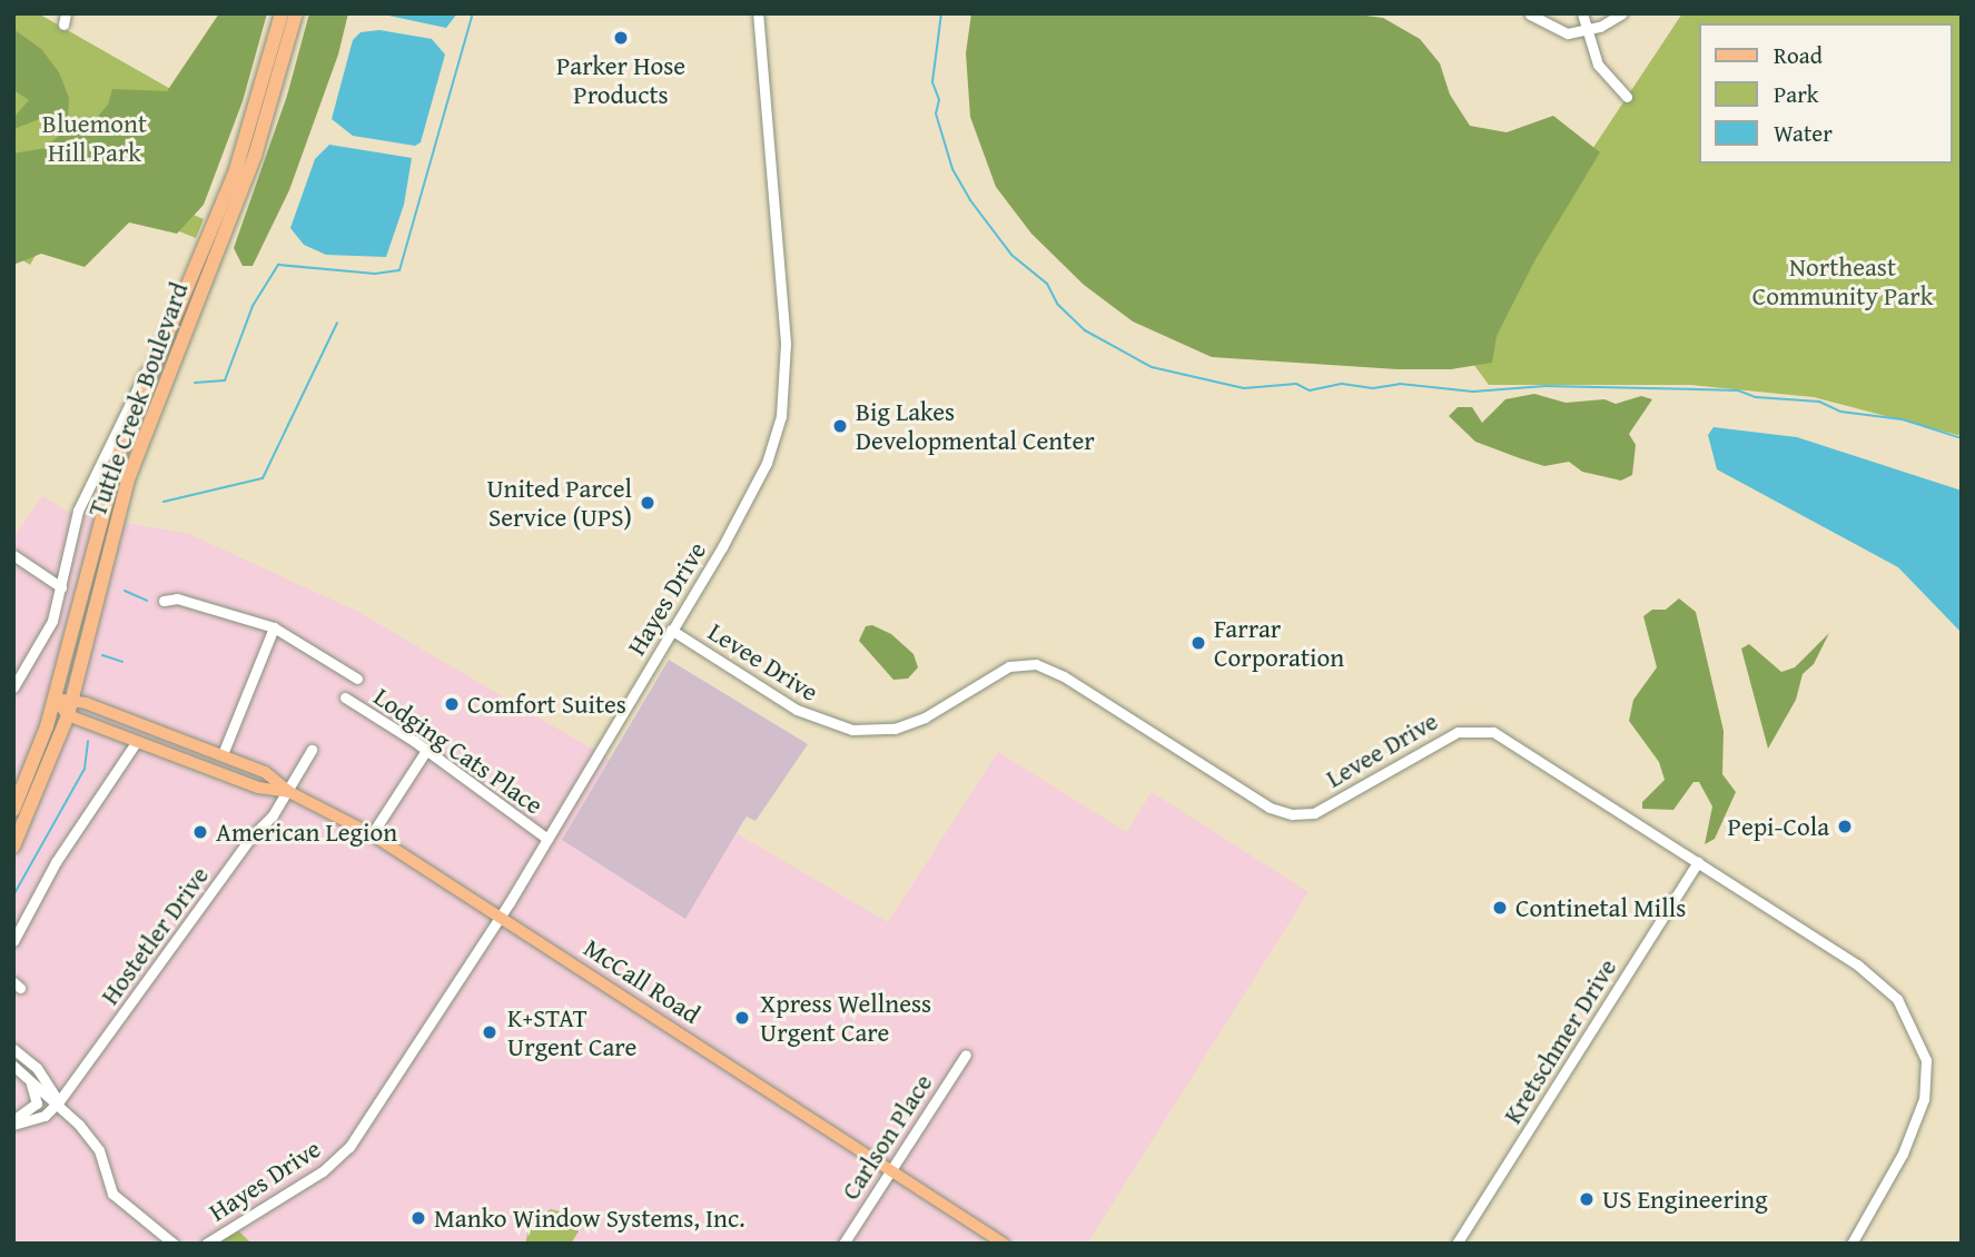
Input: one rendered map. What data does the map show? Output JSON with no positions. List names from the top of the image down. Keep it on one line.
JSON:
{"streets":{"highway":["Tuttle Creek Boulevard"],"main road":["McCall Road"],"street":["Hayes Drive","Levee Drive","Lodging Cats Place","Hostetler Drive","Kretschmer Drive","Carlson Place"]},"crossings":[["Tuttle Creek Boulevard","McCall Road"],["Hayes Drive","Levee Drive"],["Hayes Drive","Lodging Cats Place"],["Hayes Drive","McCall Road"],["Levee Drive","Kretschmer Drive"],["Hostetler Drive","McCall Road"],["McCall Road","Carlson Place"]],"parks":["Bluemont Hill Park","Northeast Community Park"],"places":["Parker Hose Products","Big Lakes Developmental Center","United Parcel Service (UPS)","Farrar Corporation","Comfort Suites","Pepi-Cola","American Legion","Continetal Mills","Xpress Wellness Urgent Care","K+STAT Urgent Care","US Engineering","Manko Window Systems, Inc."],"legend":["Road","Park","Water"]}
